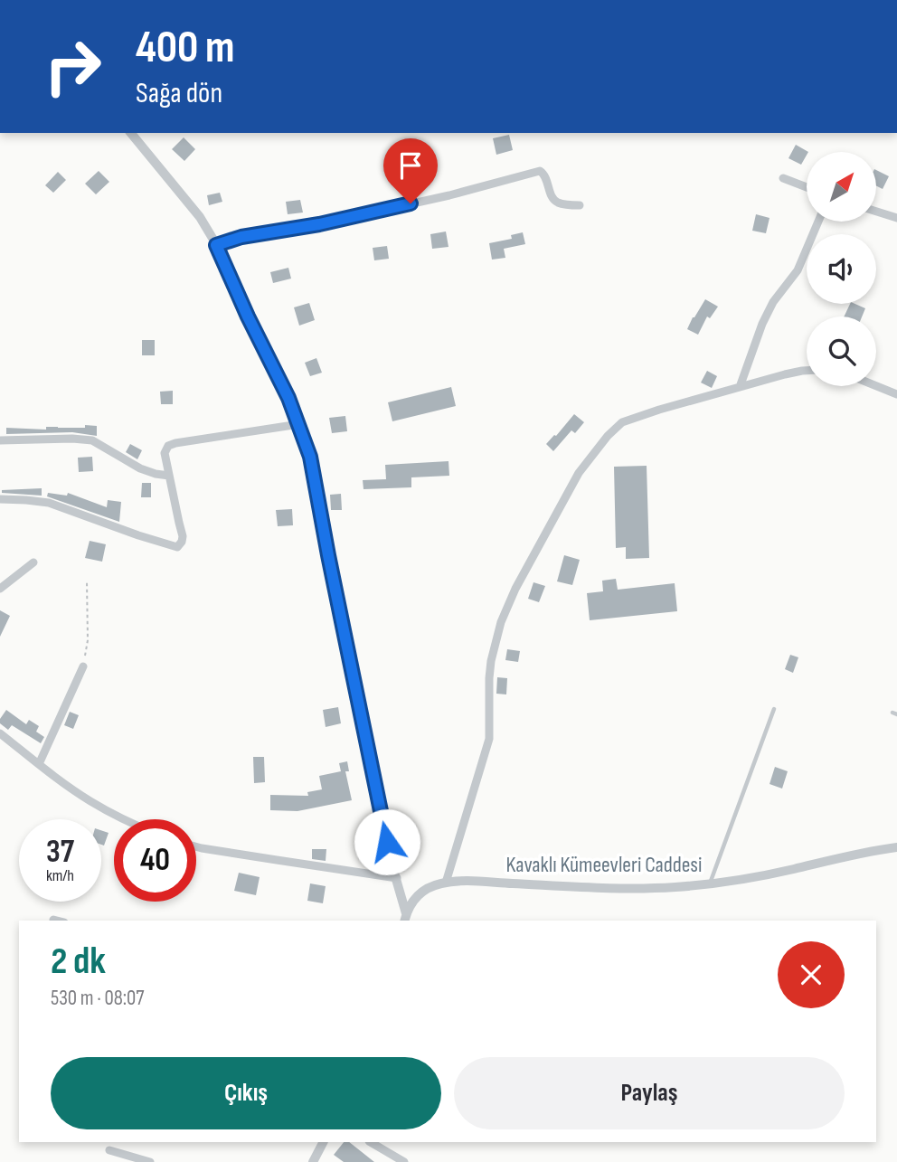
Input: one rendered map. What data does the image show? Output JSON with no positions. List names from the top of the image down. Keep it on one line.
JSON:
{"streets":{"street":["Kavaklı Kümeevleri Caddesi"]},"north":"top right","page":{"turn":["400 m","Sağa dön"],"speed":"37 km/h","limit":"40","heading":["2 dk","530 m · 08:07"],"buttons":["Çıkış","Paylaş"]}}
